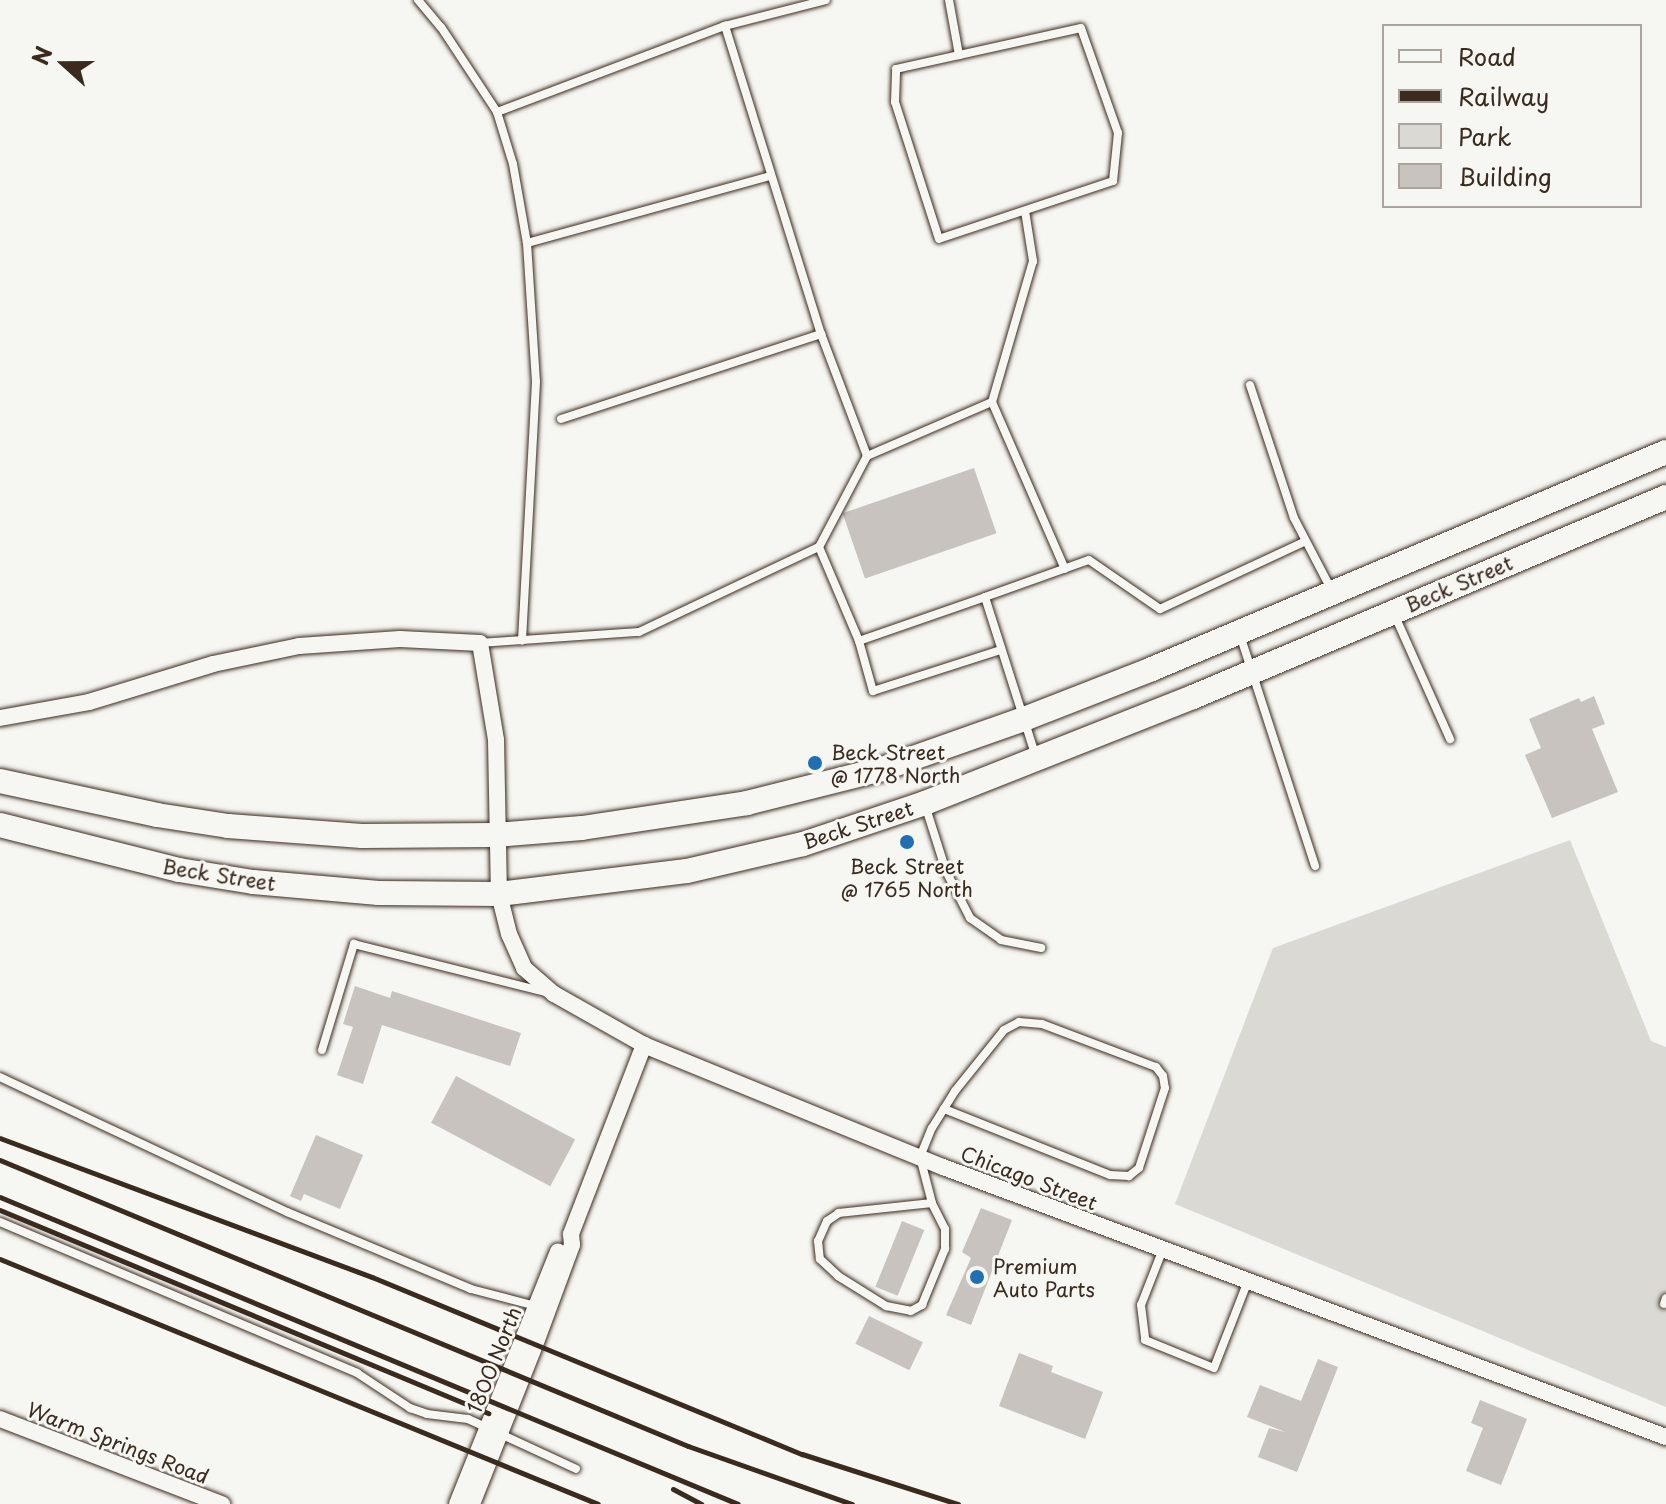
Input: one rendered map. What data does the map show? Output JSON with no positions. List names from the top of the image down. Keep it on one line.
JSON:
{"streets":{"main road":["Beck Street"],"street":["Chicago Street","1800 North","Warm Springs Road"]},"crossings":[["Beck Street","Chicago Street"],["Chicago Street","1800 North"]],"places":["Beck Street @ 1778 North","Beck Street @ 1765 North","Premium Auto Parts"],"legend":["Road","Railway","Park","Building"],"north":"left"}
